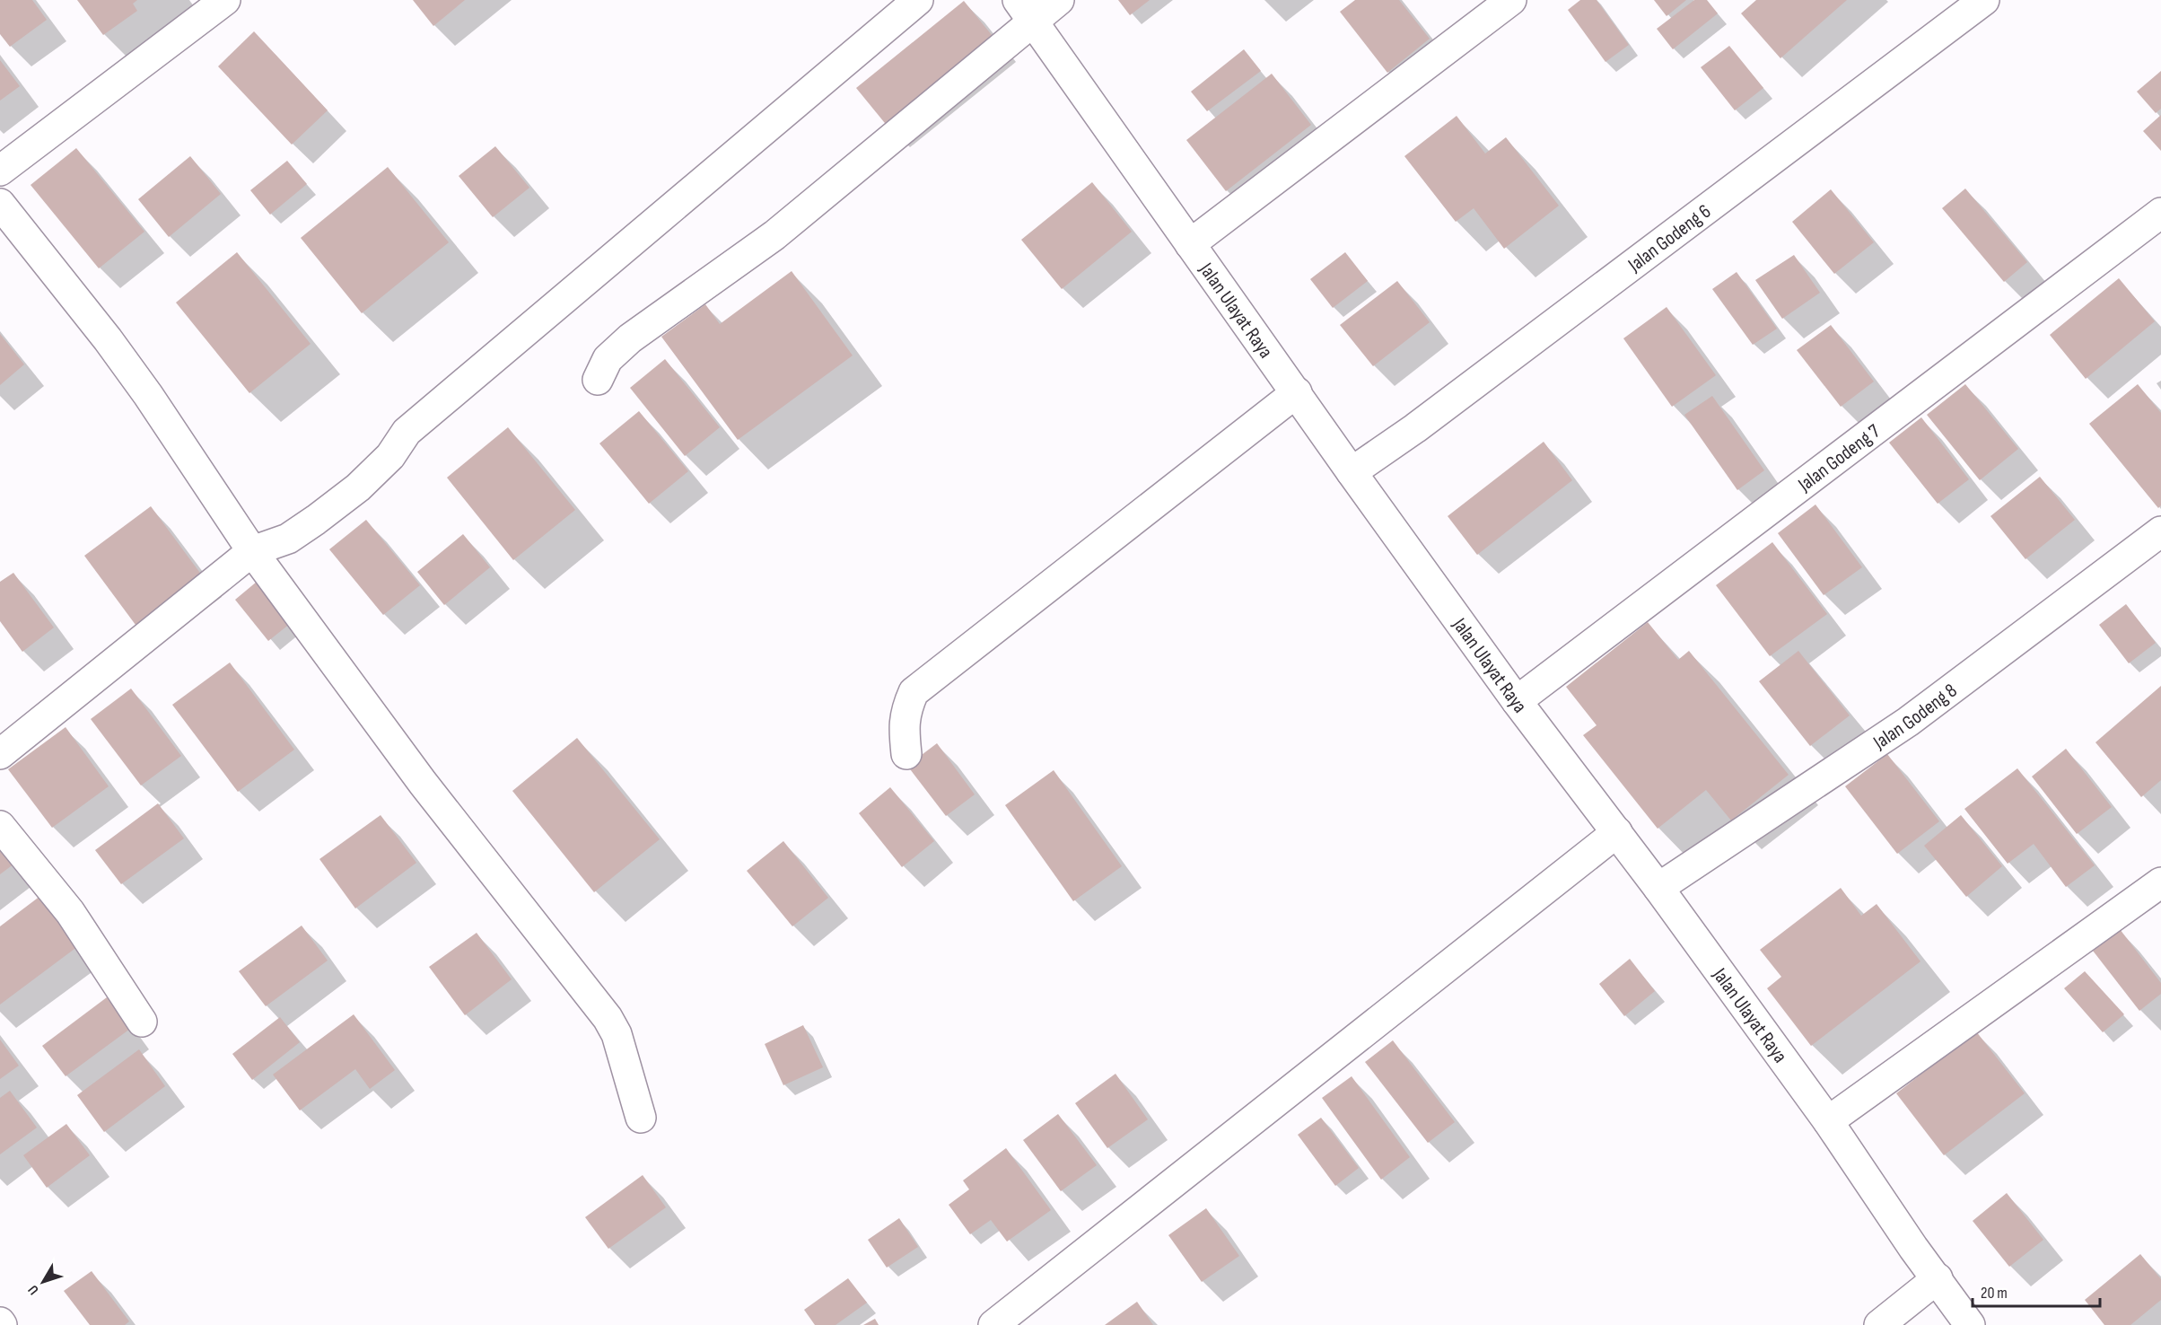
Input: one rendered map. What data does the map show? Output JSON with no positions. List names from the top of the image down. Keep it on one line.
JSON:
{"streets":{"street":["Jalan Godeng 6","Jalan Ulayat Raya","Jalan Godeng 7","Jalan Godeng 8"]},"crossings":[["Jalan Godeng 6","Jalan Ulayat Raya"],["Jalan Ulayat Raya","Jalan Godeng 7"],["Jalan Ulayat Raya","Jalan Godeng 8"]],"scale_bar":"20 m","north":"bottom left"}
